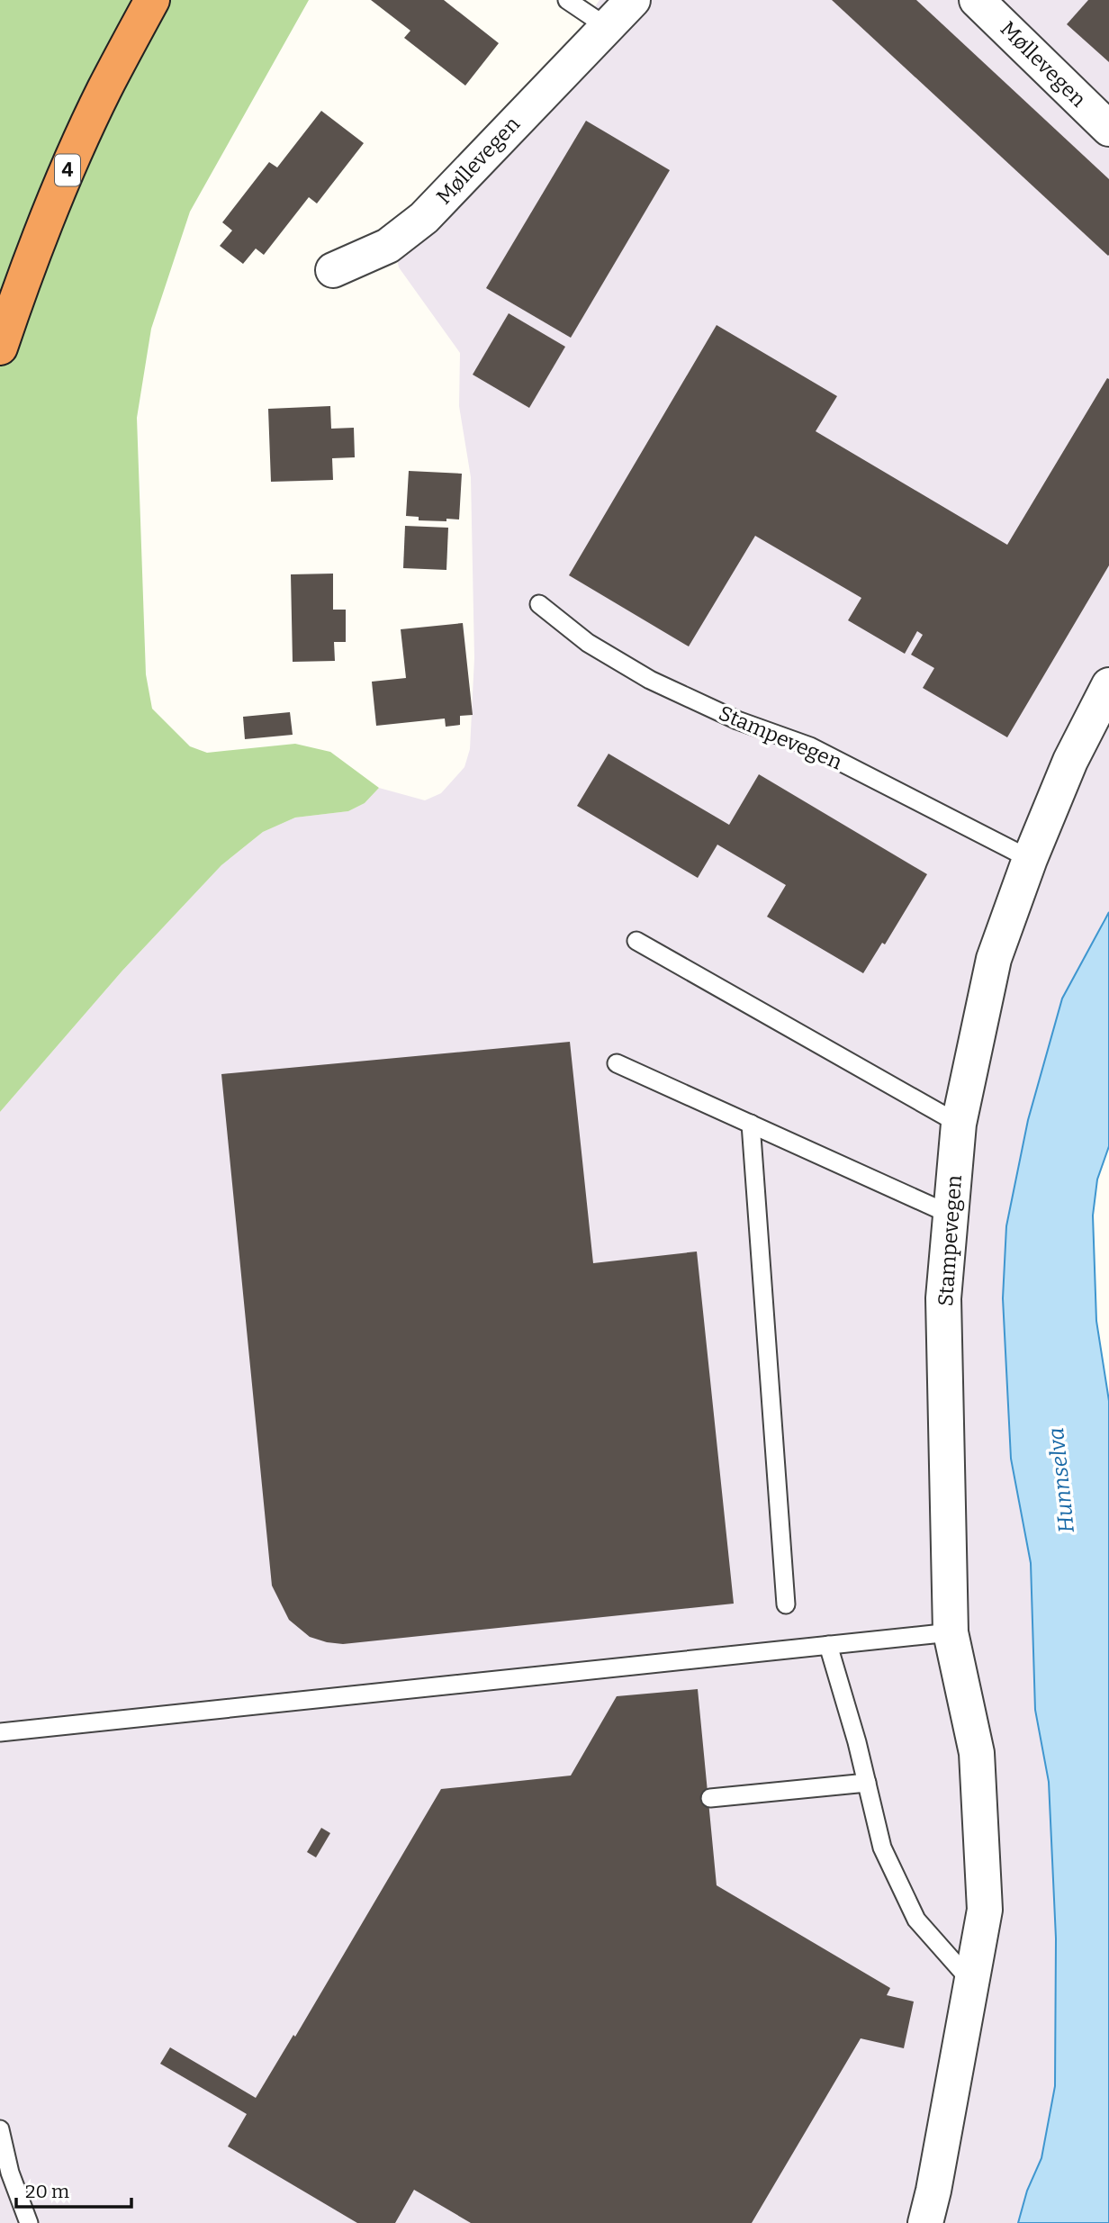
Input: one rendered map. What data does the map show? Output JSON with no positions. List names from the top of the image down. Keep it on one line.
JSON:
{"streets":{"highway":["4"],"street":["Møllevegen","Stampevegen"]},"water":["Hunnselva"],"scale_bar":"20 m"}
